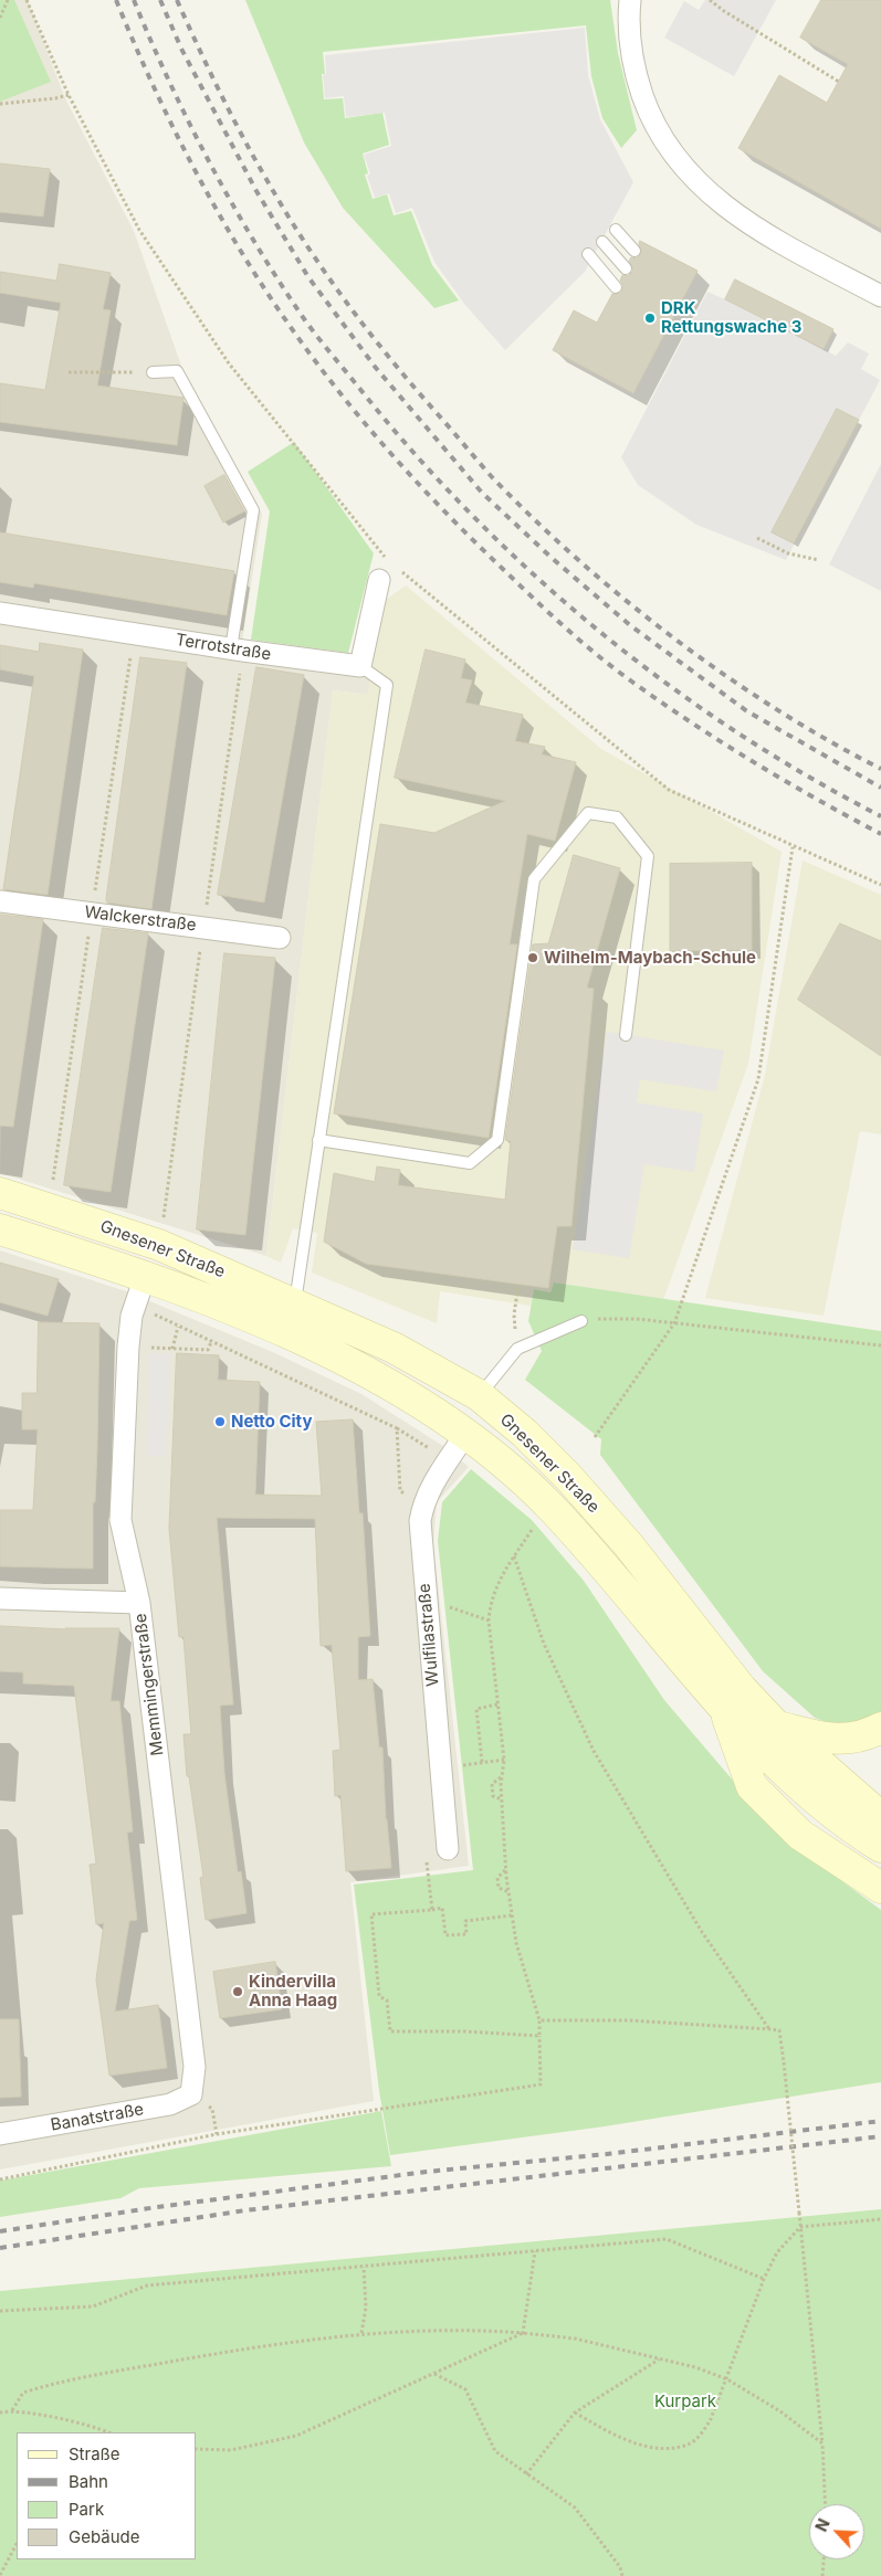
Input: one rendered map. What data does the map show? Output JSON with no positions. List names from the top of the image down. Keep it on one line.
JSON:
{"streets":{"main road":["Gnesener Straße"],"street":["Terrotstraße","Walckerstraße","Wulfilastraße","Memmingerstraße","Banatstraße"]},"crossings":[["Gnesener Straße","Wulfilastraße"],["Gnesener Straße","Memmingerstraße"],["Memmingerstraße","Banatstraße"]],"parks":["Kurpark"],"places":["DRK Rettungswache 3","Wilhelm-Maybach-Schule","Netto City","Kindervilla Anna Haag"],"legend":["Straße","Bahn","Park","Gebäude"],"north":"top left"}
